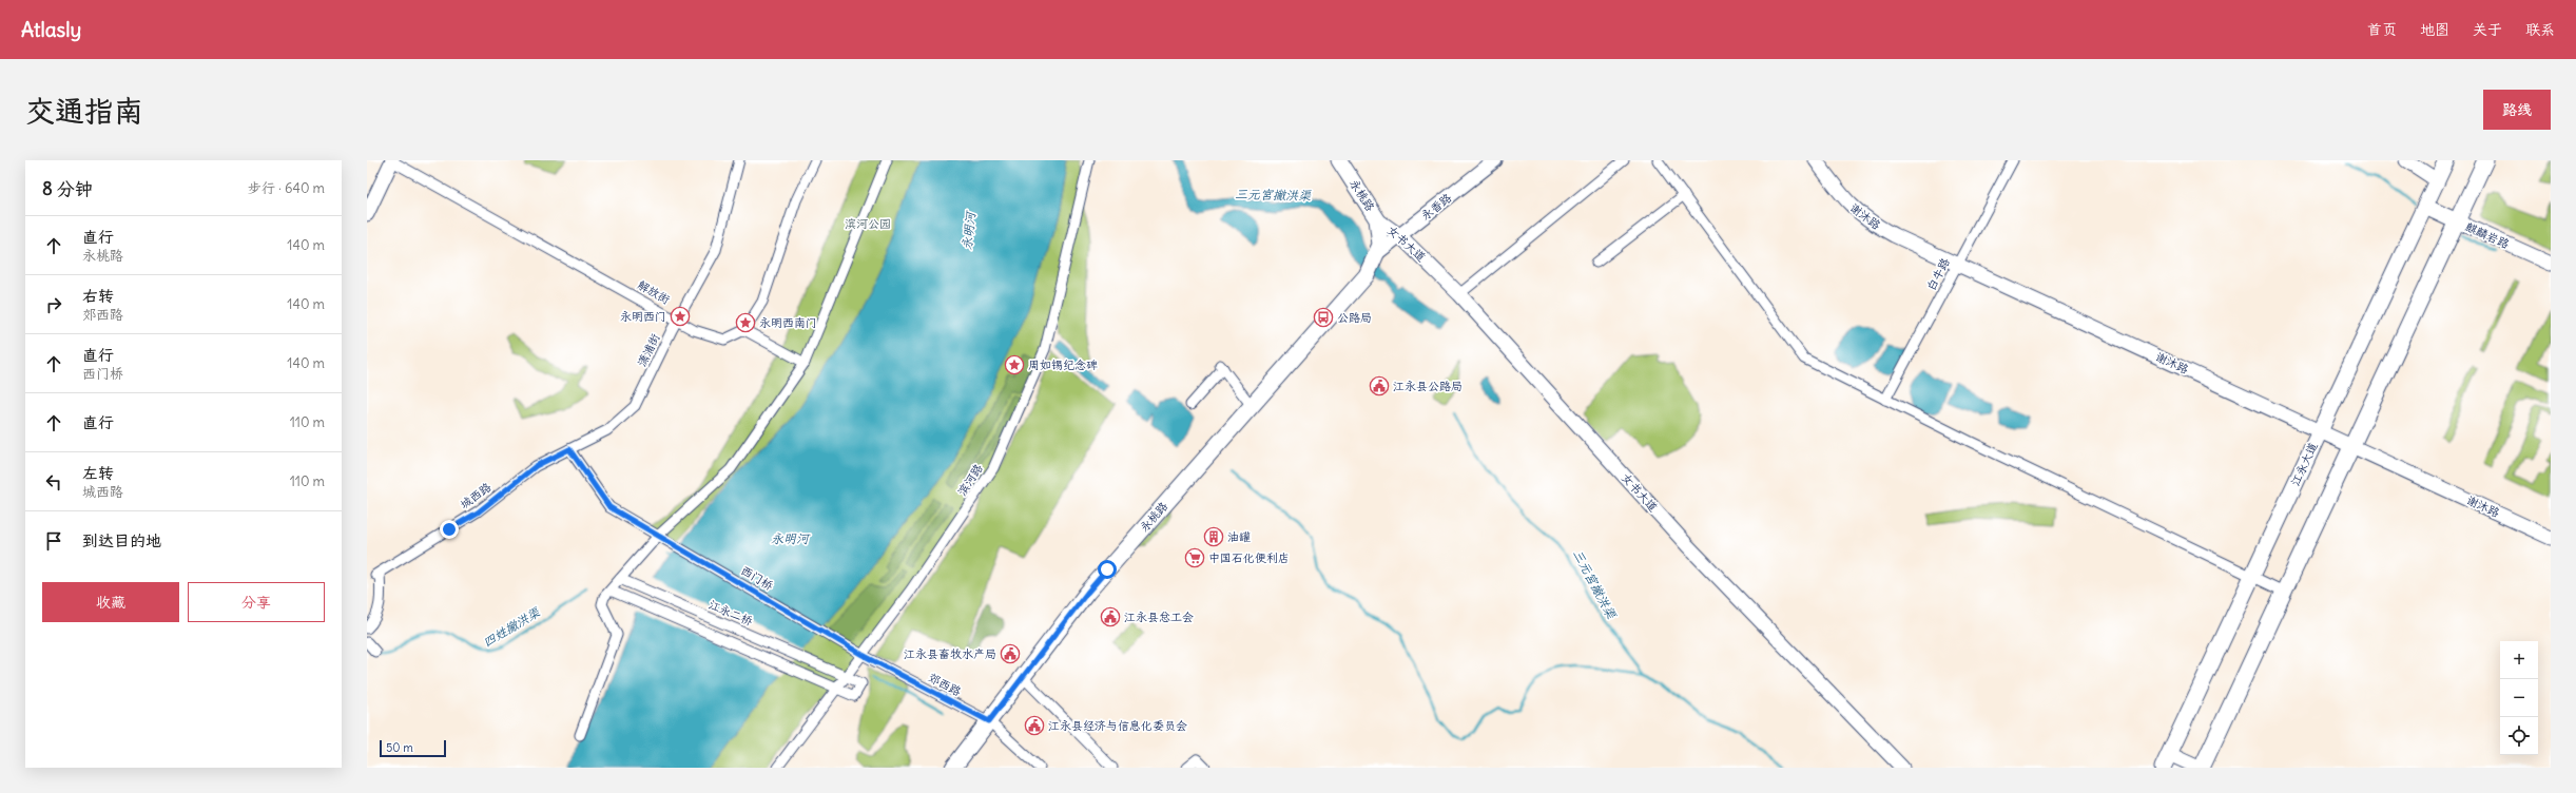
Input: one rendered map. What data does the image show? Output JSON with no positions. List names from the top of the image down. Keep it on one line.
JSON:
{"streets":{"main road":["永桃路","永香路","谢沐路","麒麟岩路","女书大道","江永大道"],"street":["白牛路","解放街","潇浦街","滨河路","城西路","西门桥","江永二桥","郊西路"]},"crossings":[["永桃路","永香路"],["永桃路","女书大道"],["永桃路","郊西路"],["永香路","女书大道"],["谢沐路","白牛路"],["谢沐路","江永大道"],["麒麟岩路","江永大道"],["解放街","潇浦街"],["潇浦街","城西路"],["潇浦街","西门桥"],["滨河路","江永二桥"],["滨河路","郊西路"],["城西路","西门桥"],["西门桥","郊西路"]],"water":["三元宫撇洪渠","永明河","四姓撇洪渠"],"parks":["滨河公园"],"places":{"place":["永明西门","永明西南门","周如锡纪念碑"],"bus stop":["公路局"],"public building":["江永县公路局","江永县总工会","江永县畜牧水产局","江永县经济与信息化委员会"],"building":["油罐"],"supermarket":["中国石化便利店"]},"scale_bar":"50 m","page":{"header":"Atlasly","nav":["首页","地图","关于","联系"],"buttons":["路线",["收藏","分享"]],"title":"交通指南","heading":["8 分钟","步行 · 640 m"],"list":[["直行","永桃路","140 m"],["右转","郊西路","140 m"],["直行","西门桥","140 m"],["直行","110 m"],["左转","城西路","110 m"],"到达目的地"],"map_buttons":["+","−"],"scale":"50 m"}}
